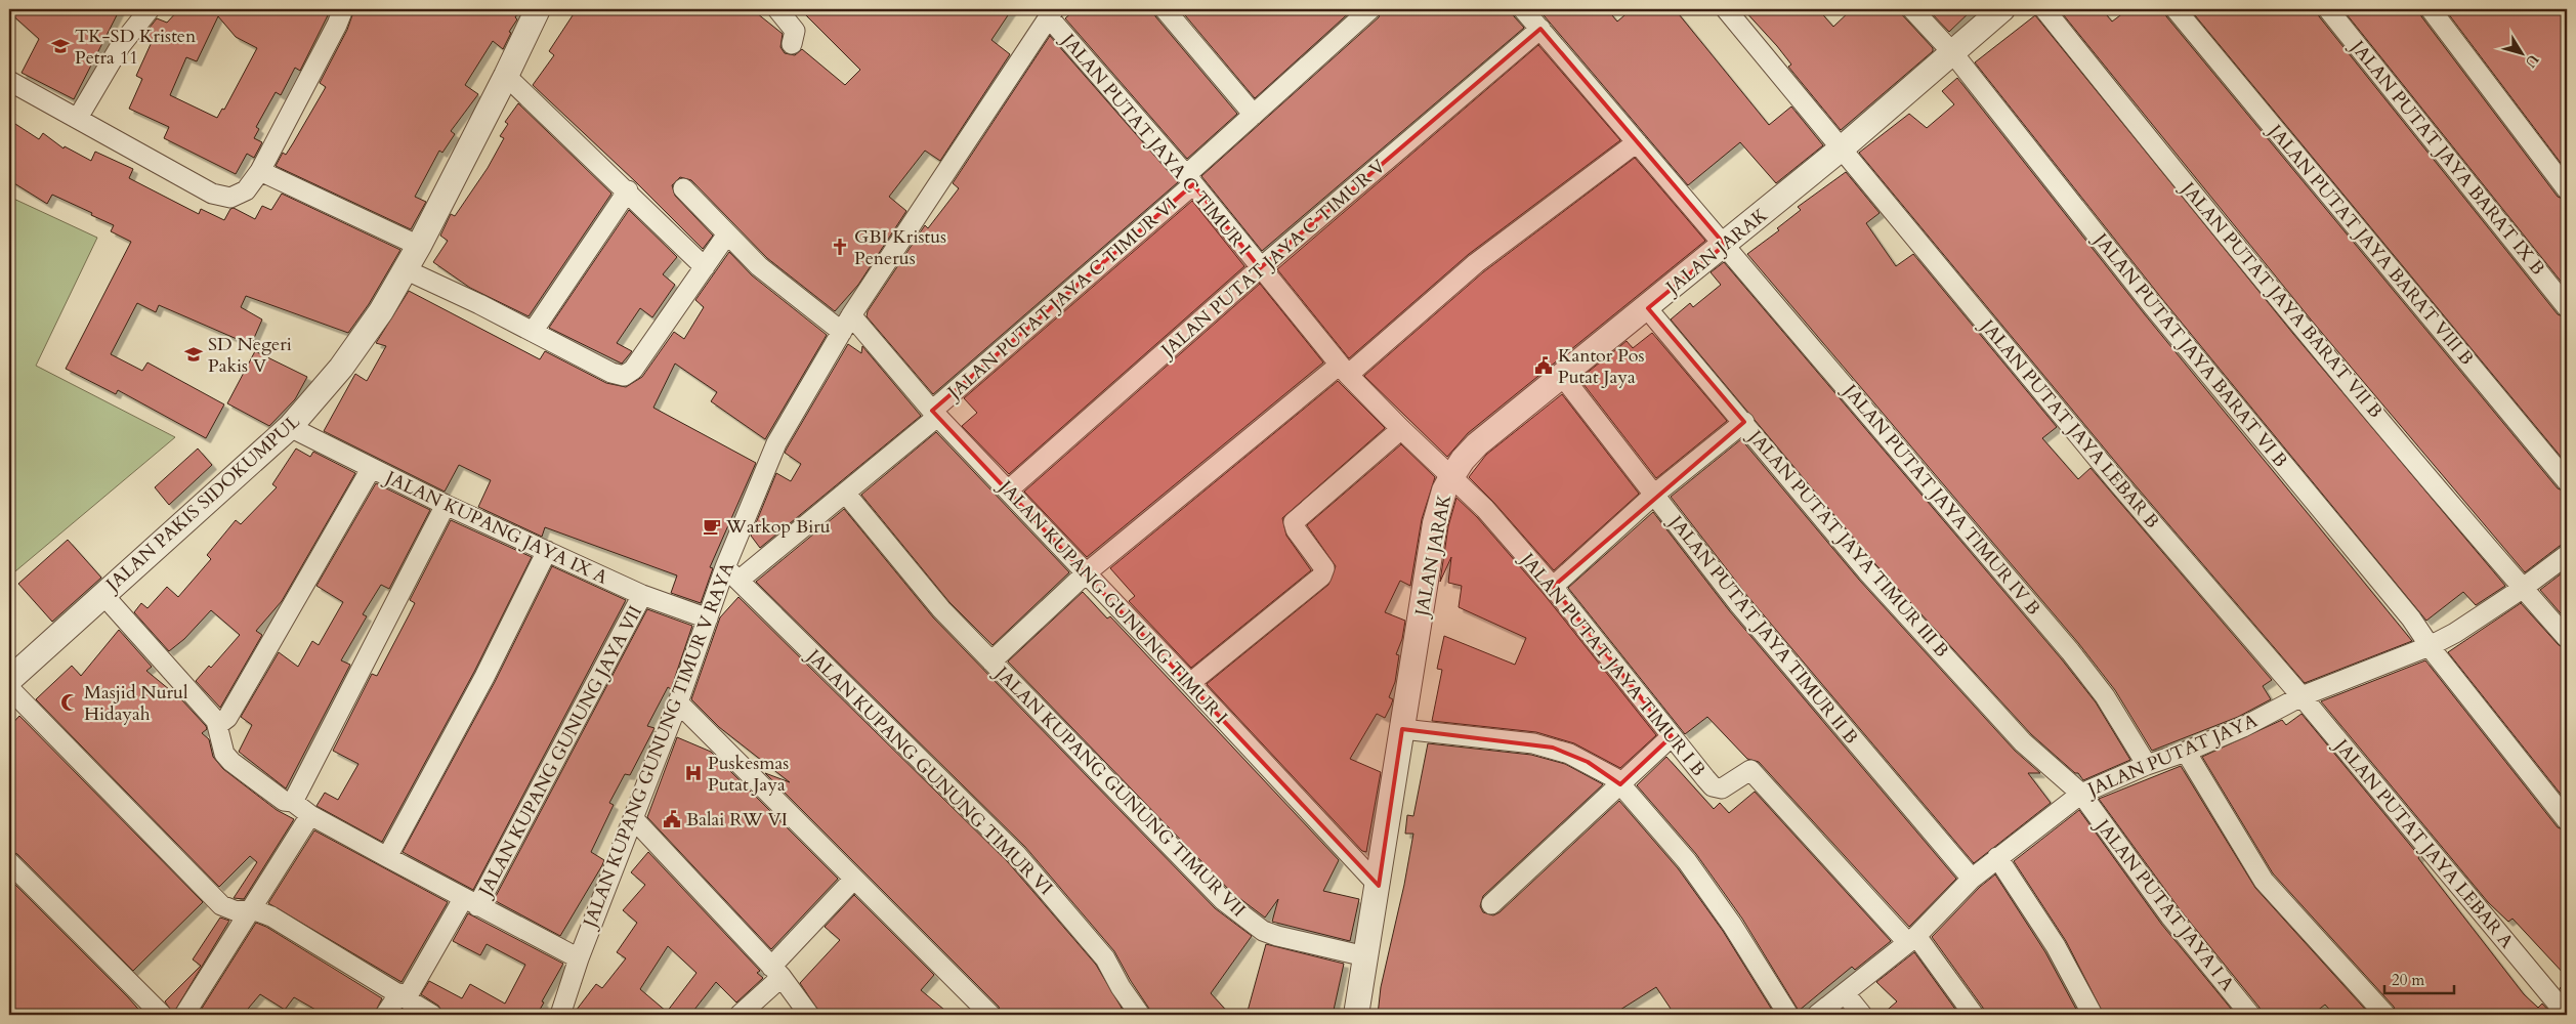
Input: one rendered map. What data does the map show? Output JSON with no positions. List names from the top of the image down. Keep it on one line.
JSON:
{"streets":{"street":["JALAN PUTAT JAYA C TIMUR I","JALAN PUTAT JAYA BARAT IX B","JALAN PUTAT JAYA BARAT VIII B","JALAN JARAK","JALAN PUTAT JAYA C TIMUR V","JALAN PUTAT JAYA C TIMUR VI","JALAN PUTAT JAYA BARAT VII B","JALAN PUTAT JAYA BARAT VI B","JALAN PUTAT JAYA LEBAR B","JALAN PUTAT JAYA TIMUR IV B","JALAN PAKIS SIDOKUMPUL","JALAN KUPANG JAYA IX A","JALAN PUTAT JAYA TIMUR III B","JALAN KUPANG GUNUNG TIMUR I","JALAN PUTAT JAYA TIMUR II B","JALAN PUTAT JAYA TIMUR I B","JALAN KUPANG GUNUNG TIMUR V RAYA","JALAN KUPANG GUNUNG JAYA VII","JALAN PUTAT JAYA","JALAN KUPANG GUNUNG TIMUR VI","JALAN KUPANG GUNUNG TIMUR VII","JALAN PUTAT JAYA LEBAR A","JALAN PUTAT JAYA I A"]},"crossings":[["JALAN PUTAT JAYA C TIMUR I","JALAN JARAK"],["JALAN PUTAT JAYA C TIMUR I","JALAN PUTAT JAYA C TIMUR V"],["JALAN PUTAT JAYA C TIMUR I","JALAN PUTAT JAYA C TIMUR VI"],["JALAN PUTAT JAYA C TIMUR I","JALAN PUTAT JAYA TIMUR I B"],["JALAN PUTAT JAYA C TIMUR I","JALAN KUPANG GUNUNG TIMUR V RAYA"],["JALAN PUTAT JAYA C TIMUR I","JALAN KUPANG GUNUNG TIMUR VII"],["JALAN JARAK","JALAN PUTAT JAYA BARAT VI B"],["JALAN JARAK","JALAN PUTAT JAYA LEBAR B"],["JALAN JARAK","JALAN PUTAT JAYA TIMUR IV B"],["JALAN JARAK","JALAN PUTAT JAYA TIMUR III B"],["JALAN JARAK","JALAN KUPANG GUNUNG TIMUR I"],["JALAN JARAK","JALAN PUTAT JAYA TIMUR II B"],["JALAN JARAK","JALAN PUTAT JAYA TIMUR I B"],["JALAN JARAK","JALAN KUPANG GUNUNG TIMUR VII"],["JALAN PUTAT JAYA C TIMUR V","JALAN PUTAT JAYA TIMUR IV B"],["JALAN PUTAT JAYA C TIMUR V","JALAN KUPANG GUNUNG TIMUR I"],["JALAN PUTAT JAYA C TIMUR VI","JALAN KUPANG GUNUNG TIMUR I"],["JALAN PUTAT JAYA C TIMUR VI","JALAN KUPANG GUNUNG TIMUR VI"],["JALAN PUTAT JAYA C TIMUR VI","JALAN KUPANG GUNUNG TIMUR VII"],["JALAN PUTAT JAYA BARAT VII B","JALAN PUTAT JAYA"],["JALAN PUTAT JAYA BARAT VI B","JALAN PUTAT JAYA"],["JALAN PUTAT JAYA LEBAR B","JALAN PUTAT JAYA"],["JALAN PUTAT JAYA LEBAR B","JALAN PUTAT JAYA LEBAR A"],["JALAN PUTAT JAYA TIMUR IV B","JALAN PUTAT JAYA"],["JALAN PUTAT JAYA TIMUR IV B","JALAN KUPANG GUNUNG TIMUR VII"],["JALAN PAKIS SIDOKUMPUL","JALAN KUPANG JAYA IX A"],["JALAN KUPANG JAYA IX A","JALAN KUPANG GUNUNG TIMUR V RAYA"],["JALAN KUPANG JAYA IX A","JALAN KUPANG GUNUNG JAYA VII"],["JALAN PUTAT JAYA TIMUR III B","JALAN PUTAT JAYA"],["JALAN PUTAT JAYA TIMUR III B","JALAN PUTAT JAYA I A"],["JALAN KUPANG GUNUNG TIMUR I","JALAN KUPANG GUNUNG TIMUR V RAYA"],["JALAN KUPANG GUNUNG TIMUR I","JALAN KUPANG GUNUNG TIMUR VII"],["JALAN PUTAT JAYA TIMUR II B","JALAN PUTAT JAYA"],["JALAN PUTAT JAYA TIMUR I B","JALAN PUTAT JAYA"],["JALAN KUPANG GUNUNG TIMUR V RAYA","JALAN KUPANG GUNUNG TIMUR VI"],["JALAN PUTAT JAYA","JALAN PUTAT JAYA LEBAR A"],["JALAN PUTAT JAYA","JALAN PUTAT JAYA I A"]],"places":{"school or university":["TK-SD Kristen Petra 11","SD Negeri Pakis V"],"church":["GBI Kristus Penerus"],"public building":["Kantor Pos Putat Jaya","Balai RW VI"],"cafe":["Warkop Biru"],"mosque":["Masjid Nurul Hidayah"],"hospital":["Puskesmas Putat Jaya"]},"scale_bar":"20 m","north":"bottom right"}
